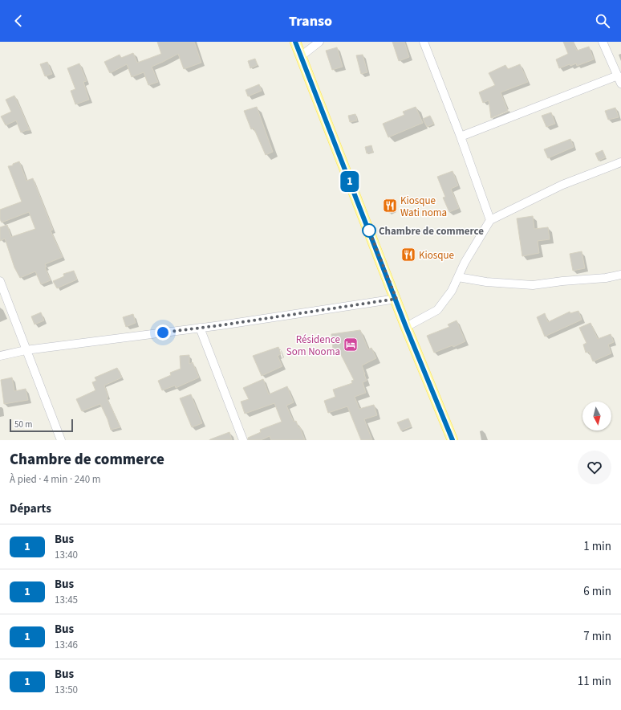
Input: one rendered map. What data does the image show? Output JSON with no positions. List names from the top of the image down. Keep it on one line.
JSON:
{"places":{"restaurant":["Kiosque Wati noma","Kiosque"],"other":["Chambre de commerce"],"hotel":["Résidence Som Nooma"]},"lines":["bus line 1"],"scale_bar":"50 m","north":"bottom","page":{"header":"Transo","on_map":"1","scale":"50 m","heading":[["Chambre de commerce","À pied · 4 min · 240 m"],"Départs"],"list":[{"mark":"1","name":"Bus","note":"13:40","value":"1 min"},{"mark":"1","name":"Bus","note":"13:45","value":"6 min"},{"mark":"1","name":"Bus","note":"13:46","value":"7 min"},{"mark":"1","name":"Bus","note":"13:50","value":"11 min"}]}}
